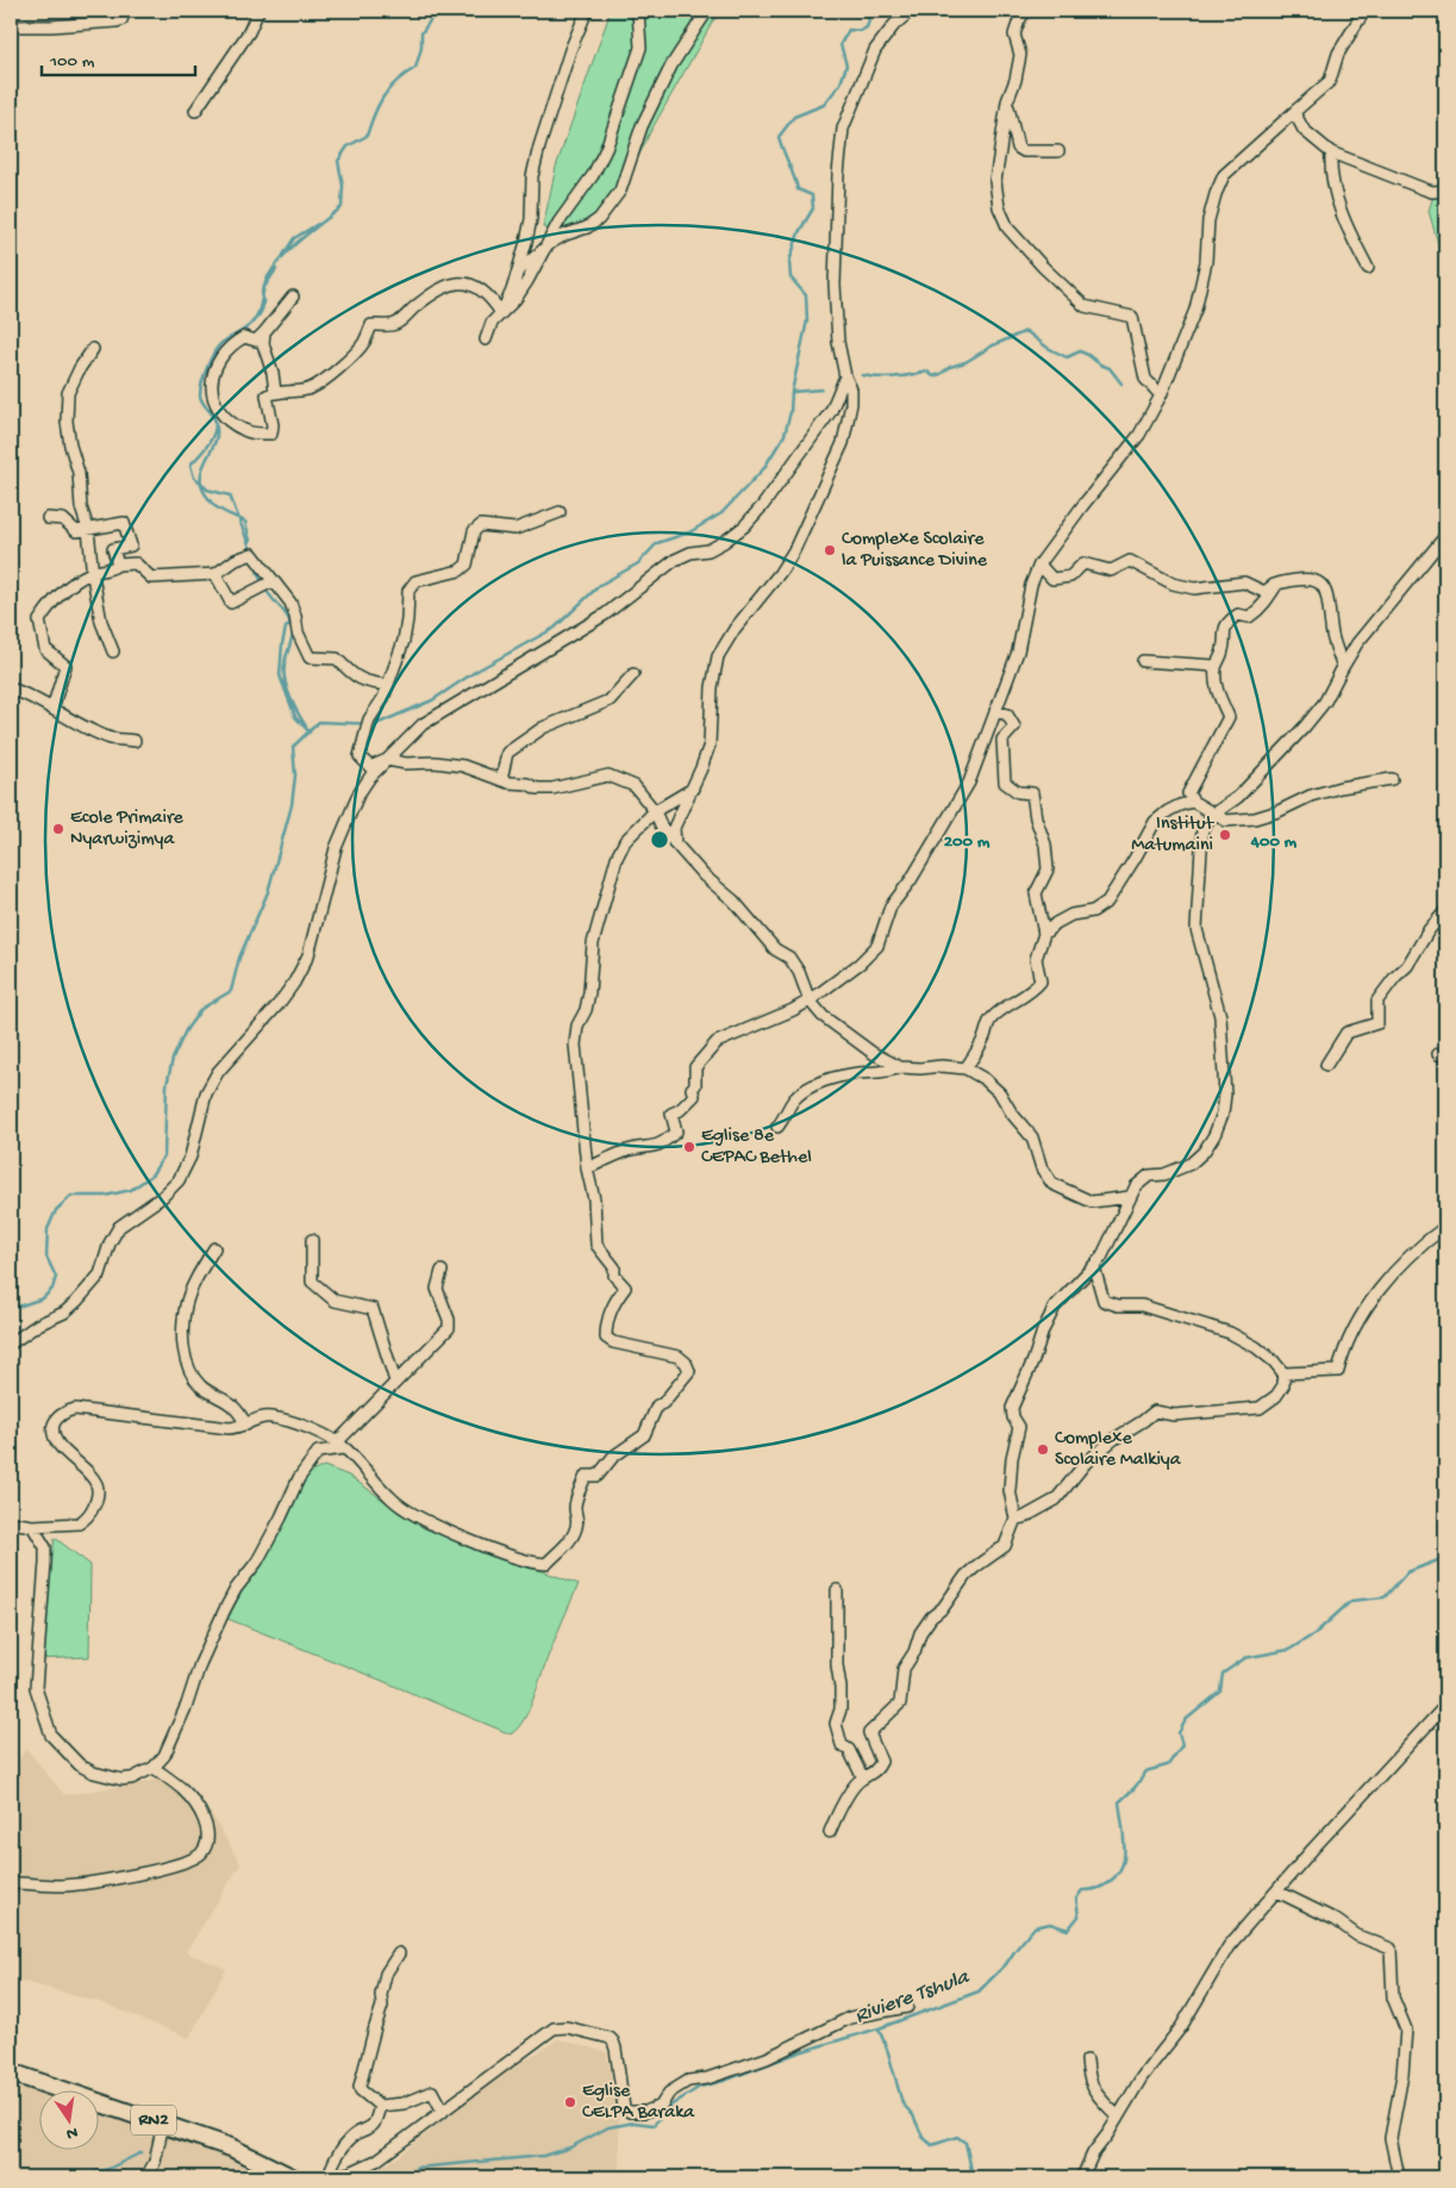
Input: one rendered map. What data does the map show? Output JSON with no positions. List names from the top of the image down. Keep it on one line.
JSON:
{"streets":{"highway":["RN2"]},"water":["Riviere Tshula"],"places":["Complexe Scolaire la Puissance Divine","Ecole Primaire Nyarwizimya","Institut Matumaini","Eglise 8e CEPAC Bethel","Complexe Scolaire Malkiya","Eglise CELPA Baraka"],"scale_bar":"100 m","north":"bottom","rings":["200 m","400 m"]}
